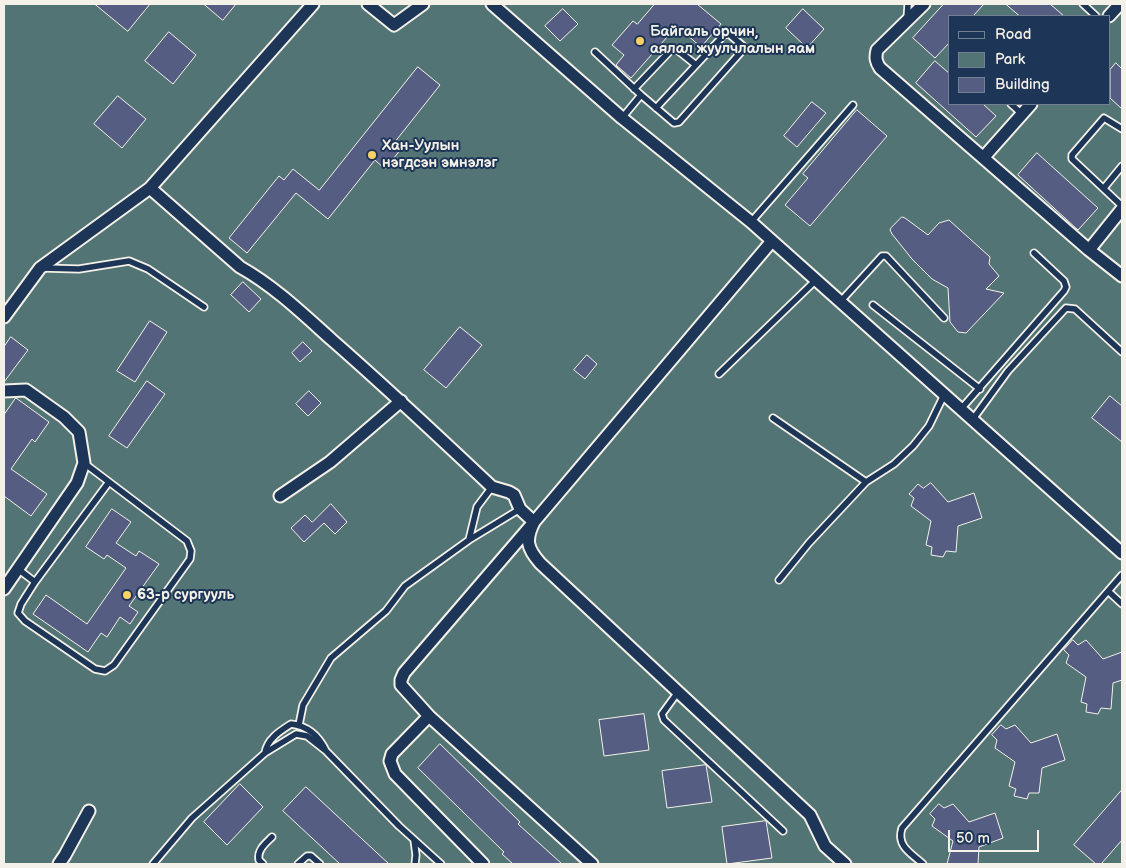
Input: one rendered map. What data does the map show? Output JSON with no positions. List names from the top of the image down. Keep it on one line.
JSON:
{"places":["Байгаль орчин, аялал жуулчлалын яам","Хан-Уулын нэгдсэн эмнэлэг","63-р сургууль"],"legend":["Road","Park","Building"],"scale_bar":"50 m"}
